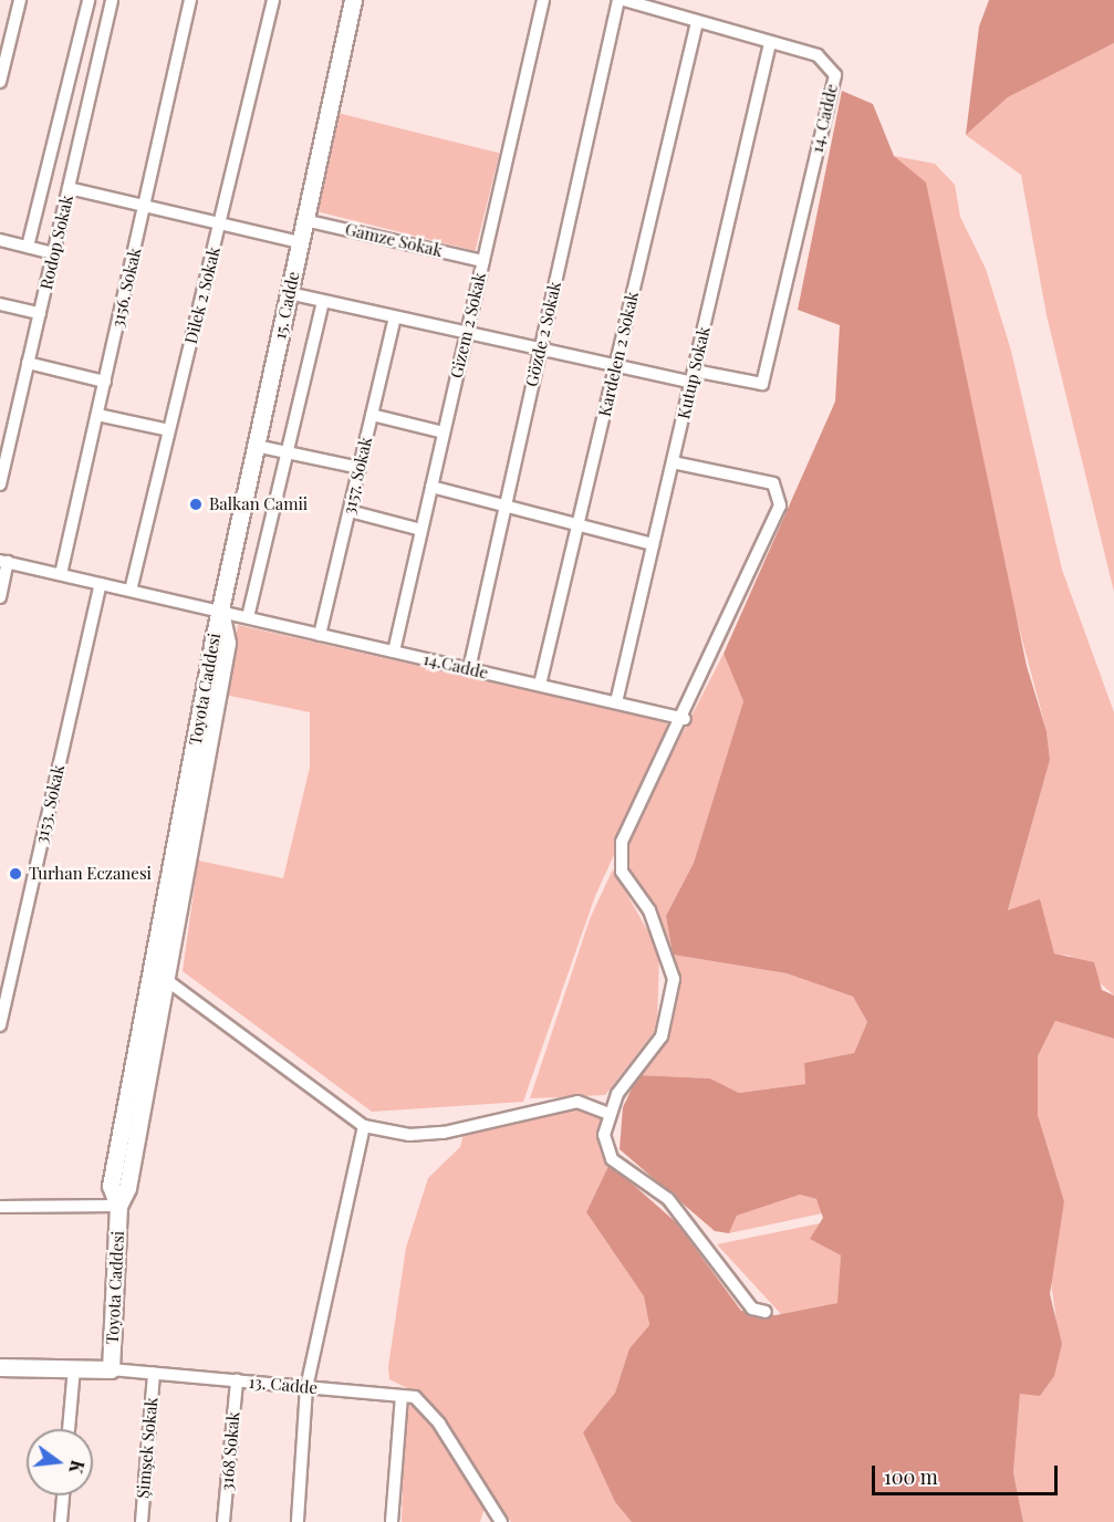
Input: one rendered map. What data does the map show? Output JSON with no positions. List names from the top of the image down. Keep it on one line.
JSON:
{"streets":{"street":["14. Cadde","Gamze Sokak","Rodop Sokak","3156. Sokak","Dilek 2 Sokak","15. Cadde","Gizem 2 Sokak","Gözde 2 Sokak","Kardelen 2 Sokak","Kutup Sokak","3157. Sokak","14.Cadde","Toyota Caddesi","3153. Sokak","13. Cadde","Şimşek Sokak","3168 Sokak"]},"crossings":[["14. Cadde","Kardelen 2 Sokak"],["14. Cadde","Kutup Sokak"],["Gamze Sokak","15. Cadde"],["Gamze Sokak","Gizem 2 Sokak"],["3156. Sokak","14.Cadde"],["Dilek 2 Sokak","14.Cadde"],["15. Cadde","14.Cadde"],["15. Cadde","Toyota Caddesi"],["Gizem 2 Sokak","14.Cadde"],["Gözde 2 Sokak","14.Cadde"],["Kardelen 2 Sokak","14.Cadde"],["Kutup Sokak","14.Cadde"],["3157. Sokak","14.Cadde"],["14.Cadde","Toyota Caddesi"],["14.Cadde","3153. Sokak"],["Toyota Caddesi","13. Cadde"],["13. Cadde","Şimşek Sokak"],["13. Cadde","3168 Sokak"]],"places":["Balkan Camii","Turhan Eczanesi"],"scale_bar":"100 m","north":"right"}
